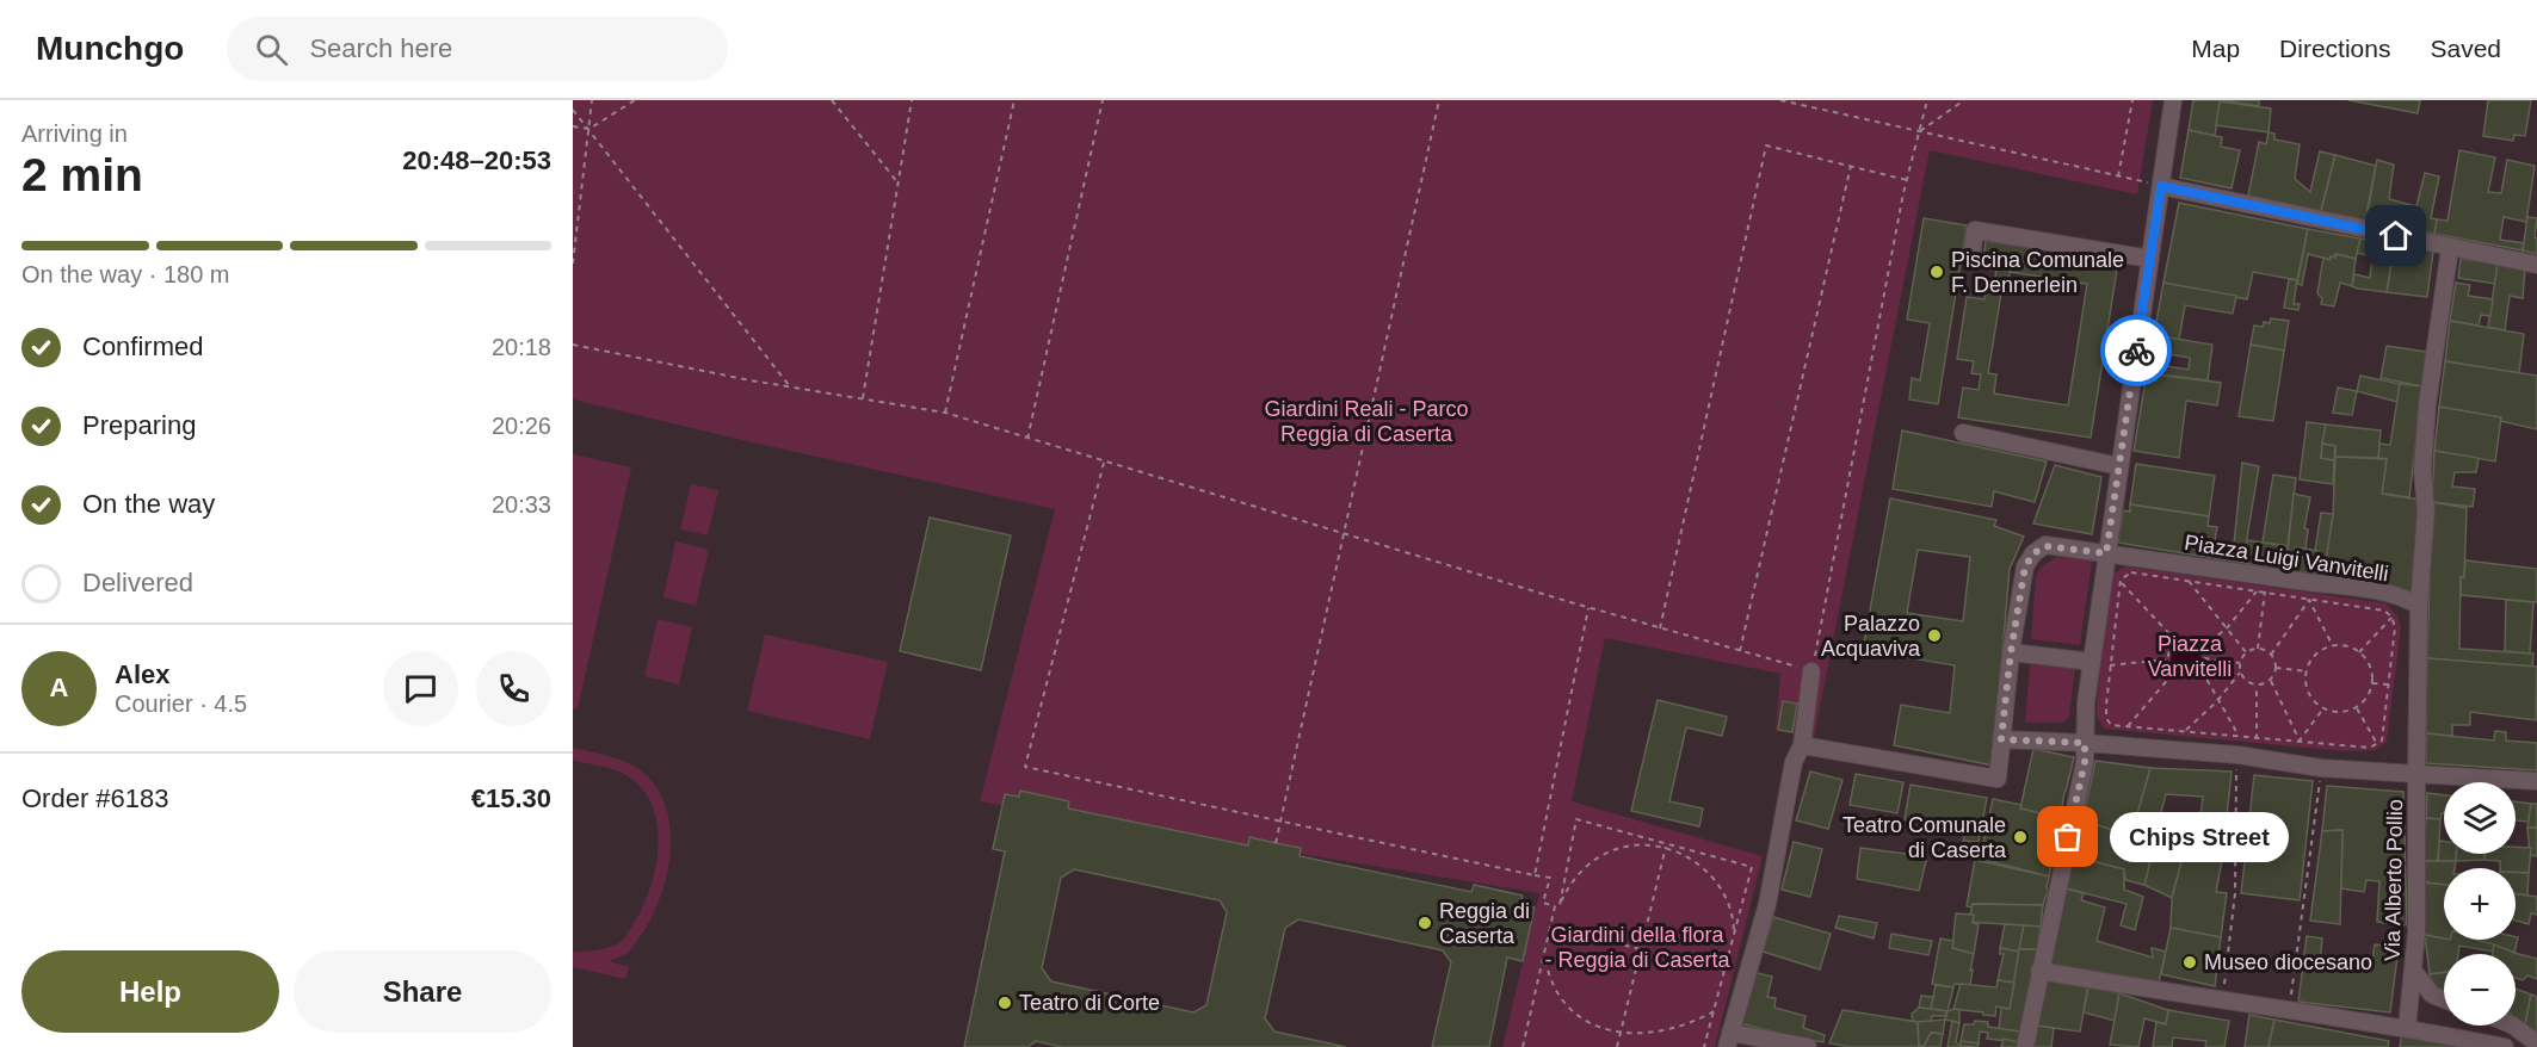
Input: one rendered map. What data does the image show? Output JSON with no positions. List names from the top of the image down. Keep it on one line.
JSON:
{"streets":{"street":["Piazza Luigi Vanvitelli","Via Alberto Pollio"]},"parks":["Giardini Reali - Parco Reggia di Caserta","Piazza Vanvitelli","Giardini della flora - Reggia di Caserta"],"places":["Piscina Comunale F. Dennerlein","Palazzo Acquaviva","Teatro Comunale di Caserta","Chips Street","Reggia di Caserta","Museo diocesano","Teatro di Corte"],"page":{"header":"Munchgo","search":"Search here","nav":["Map","Directions","Saved"],"heading":["2 min","Arriving in","20:48–20:53"],"panel":["Alex","Courier · 4.5","Order #6183","€15.30"],"bar":"On the way · 180 m","list":[["Confirmed","20:18"],["Preparing","20:26"],["On the way","20:33"],"Delivered"],"round":"A","map_buttons":["+","−"],"bubble":"Chips Street","buttons":["Help","Share"]}}
